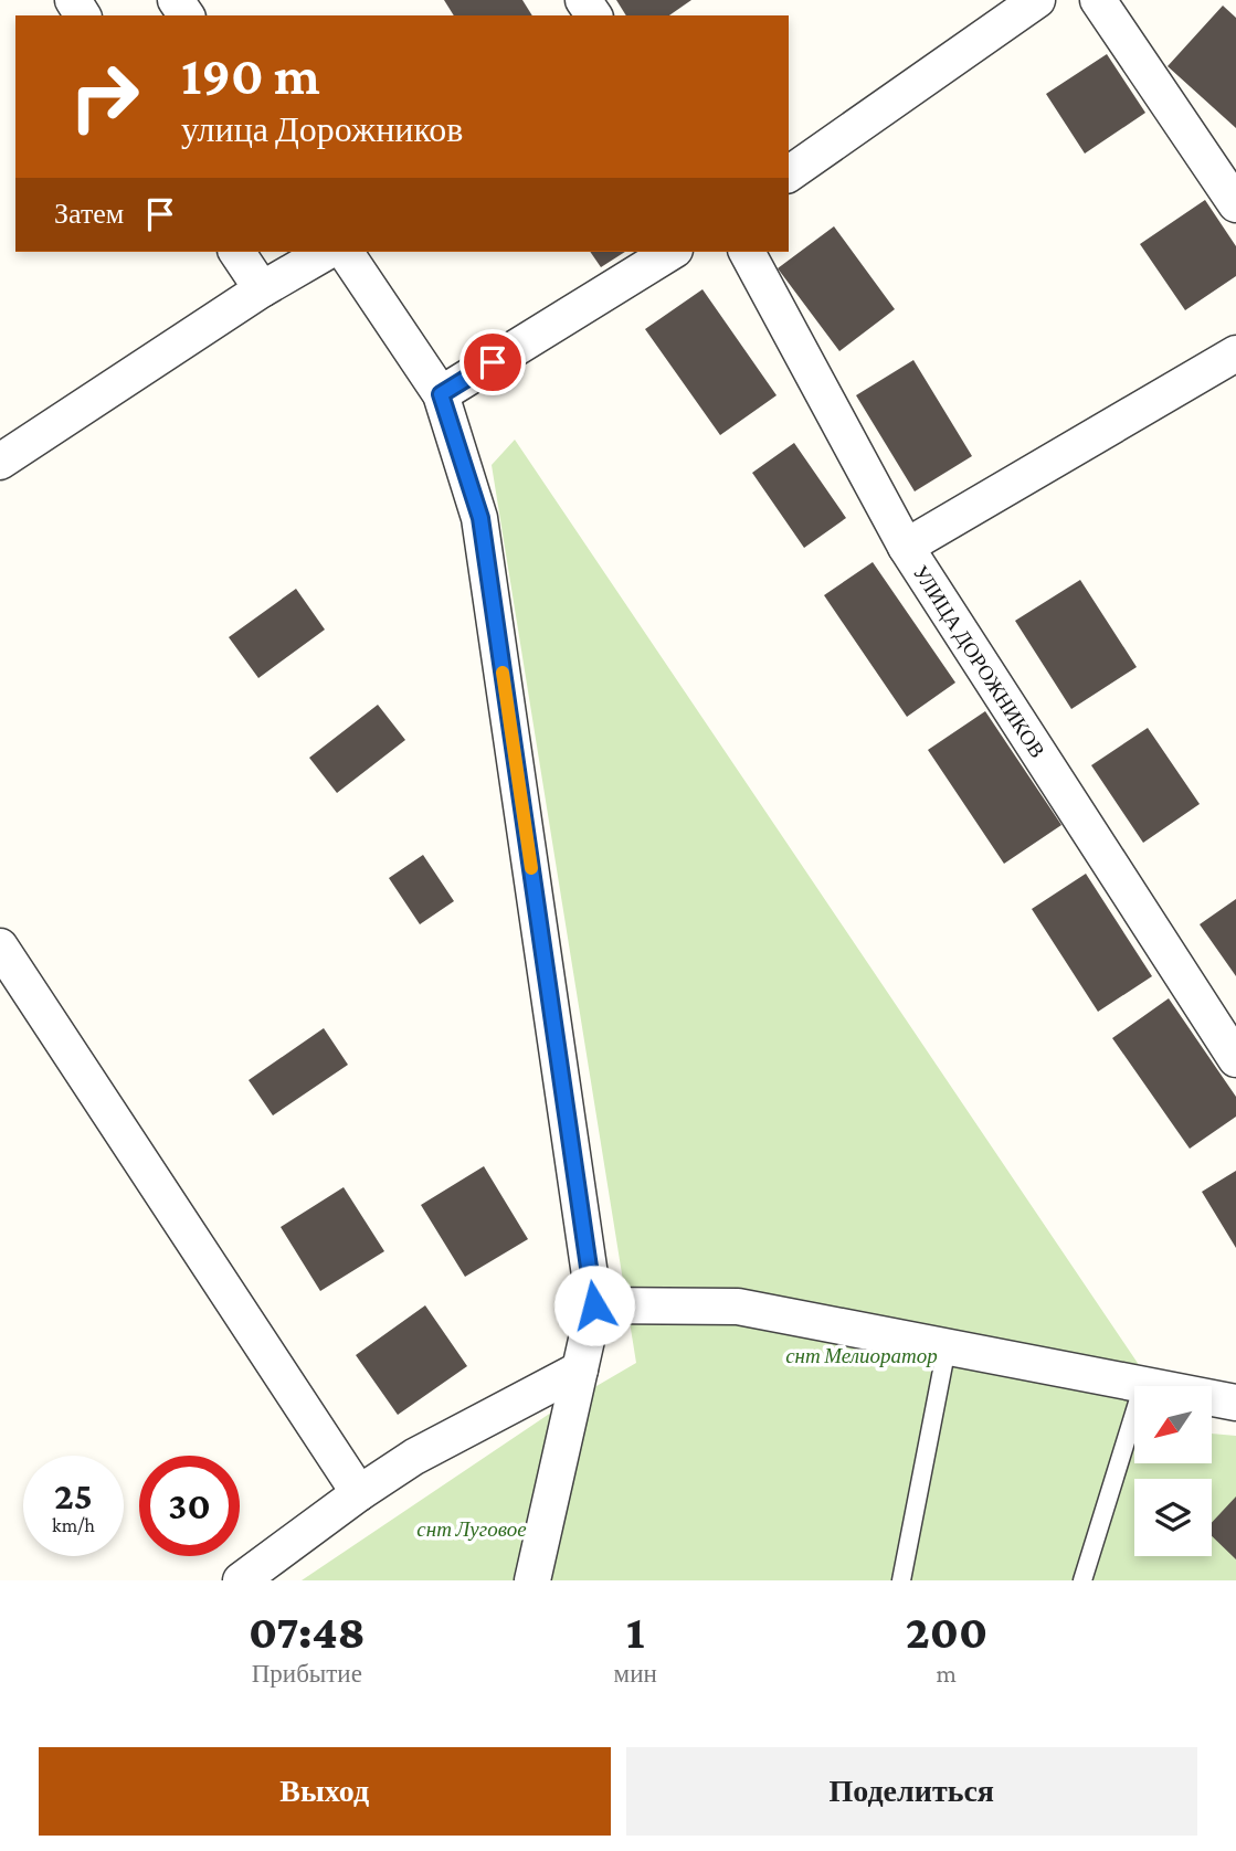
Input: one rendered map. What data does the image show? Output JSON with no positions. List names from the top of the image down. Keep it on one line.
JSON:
{"streets":{"street":["УЛИЦА ДОРОЖНИКОВ"]},"parks":["снт Мелиоратор","снт Луговое"],"north":"bottom left","page":{"turn":["190 m","улица Дорожников"],"then":"Затем","speed":"25 km/h","limit":"30","eta":["07:48","Прибытие","1","мин","200","m"],"buttons":["Выход","Поделиться"]}}
